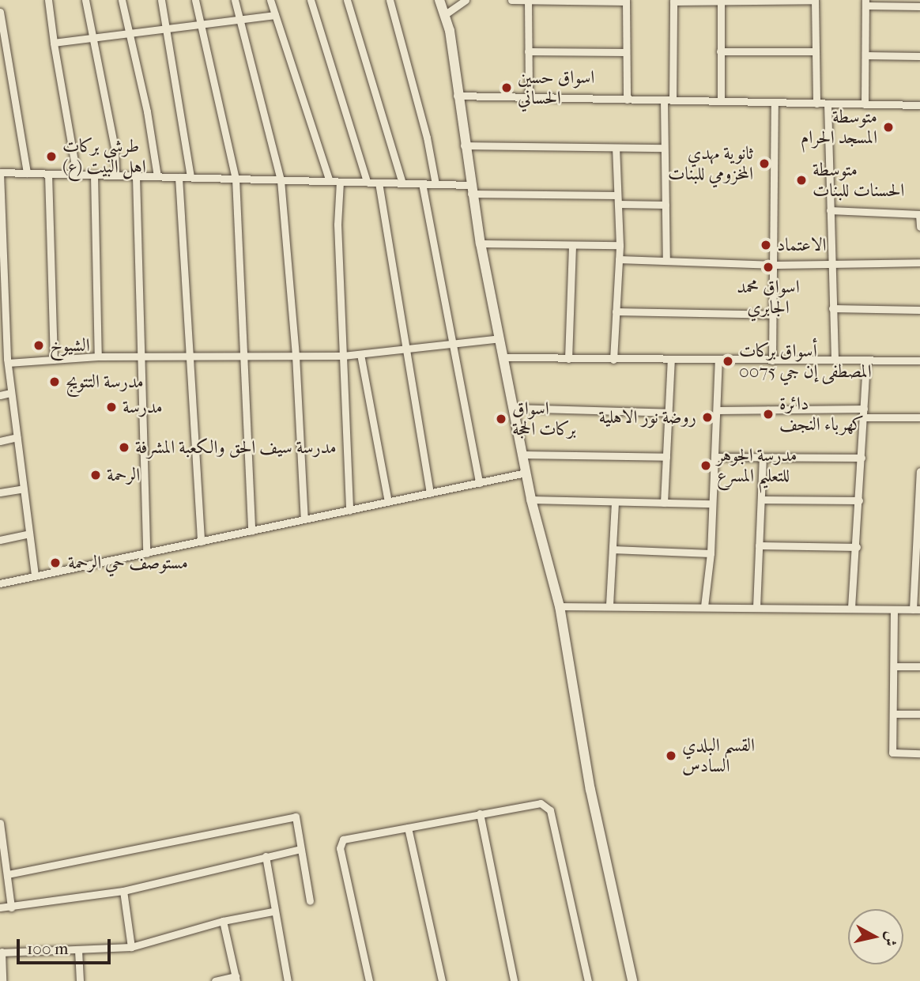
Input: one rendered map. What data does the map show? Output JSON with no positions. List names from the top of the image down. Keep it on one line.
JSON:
{"places":["اسواق حسين الحساني","متوسطة المسجد الحرام","طرشي بركات اهل البيت (ع)","ثانوية مهدي المخزومي للبنات","متوسطة الحسنات للبنات","الاعتماد","اسواق محمد الجابري","الشيوخ","أسواق بركات المصطفی إن جي 0075","مدرسة التتويج","مدرسة","دائرة كهرباء النجف","روضة نور الاهلية","اسواق بركات الحجة","مدرسة سيف الحق والكعبة المشرفة","مدرسة الجوهر للتعليم المسرع","الرحمة","مستوصف حي الرحمة","القسم البلدي السادس"],"scale_bar":"100 m","north":"right"}
